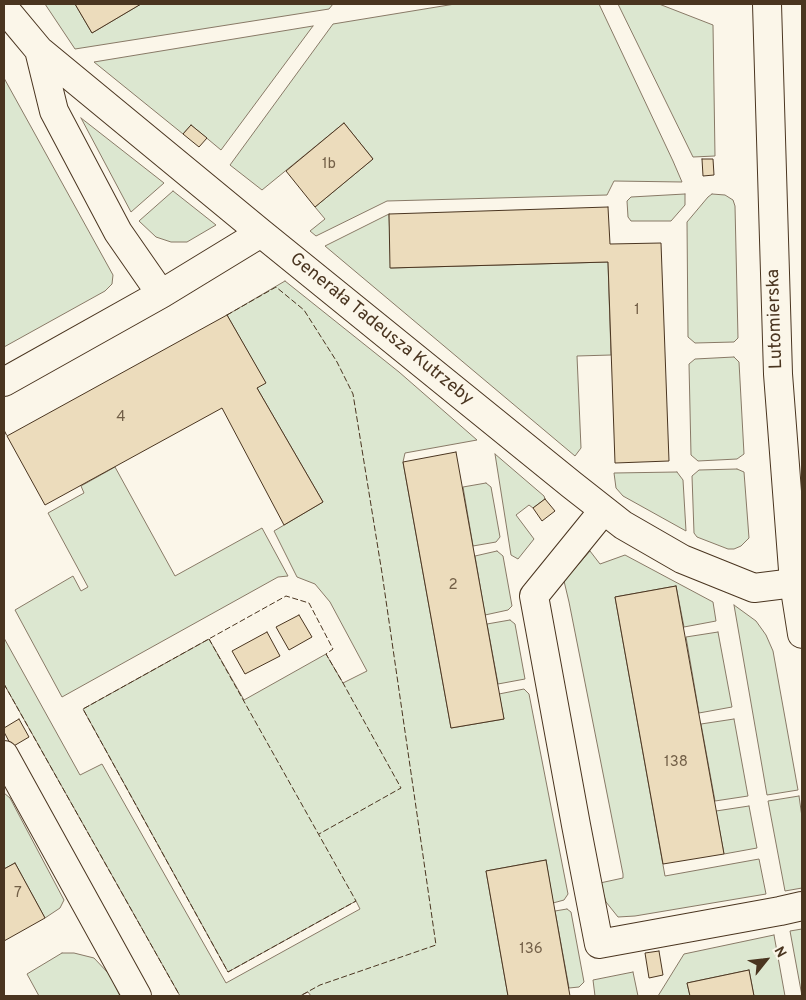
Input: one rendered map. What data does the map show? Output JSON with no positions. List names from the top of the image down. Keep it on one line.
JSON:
{"streets":{"street":["Lutomierska","Generała Tadeusza Kutrzeby"]},"crossings":[["Lutomierska","Generała Tadeusza Kutrzeby"]],"house_numbers":["1b","1","4","2","138","7","136"],"north":"top right"}
